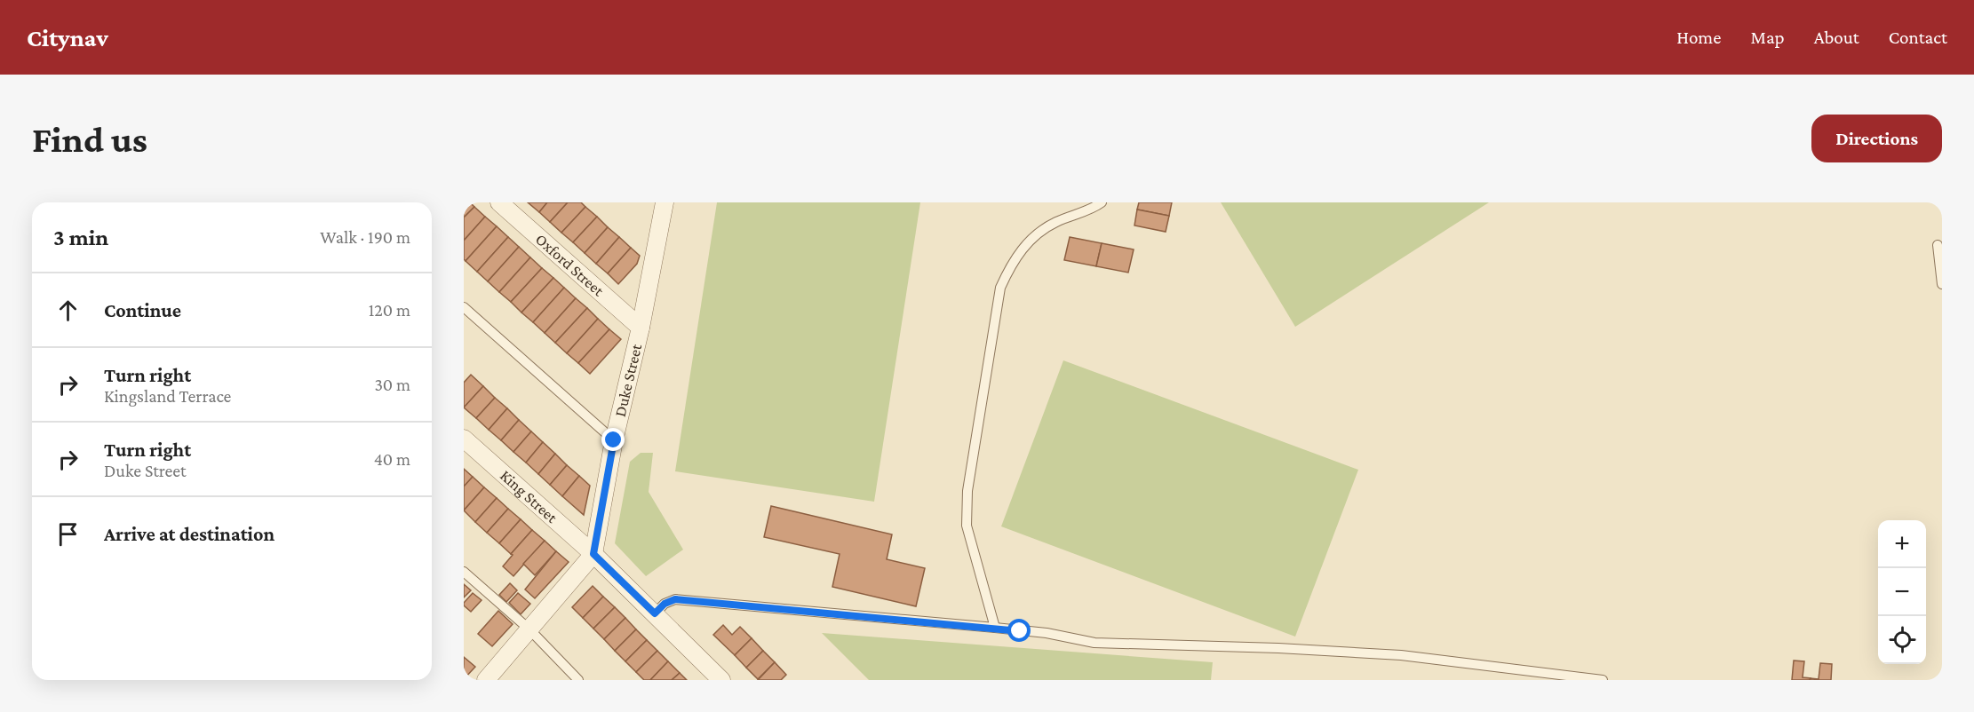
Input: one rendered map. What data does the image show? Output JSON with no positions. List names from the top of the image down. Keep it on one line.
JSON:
{"streets":{"street":["Oxford Street","Duke Street","King Street"]},"crossings":[["Oxford Street","Duke Street"],["Duke Street","King Street"]],"page":{"header":"Citynav","nav":["Home","Map","About","Contact"],"buttons":"Directions","title":"Find us","heading":["3 min","Walk · 190 m"],"list":[["Continue","120 m"],["Turn right","Kingsland Terrace","30 m"],["Turn right","Duke Street","40 m"],"Arrive at destination"],"map_buttons":["+","−"]}}
